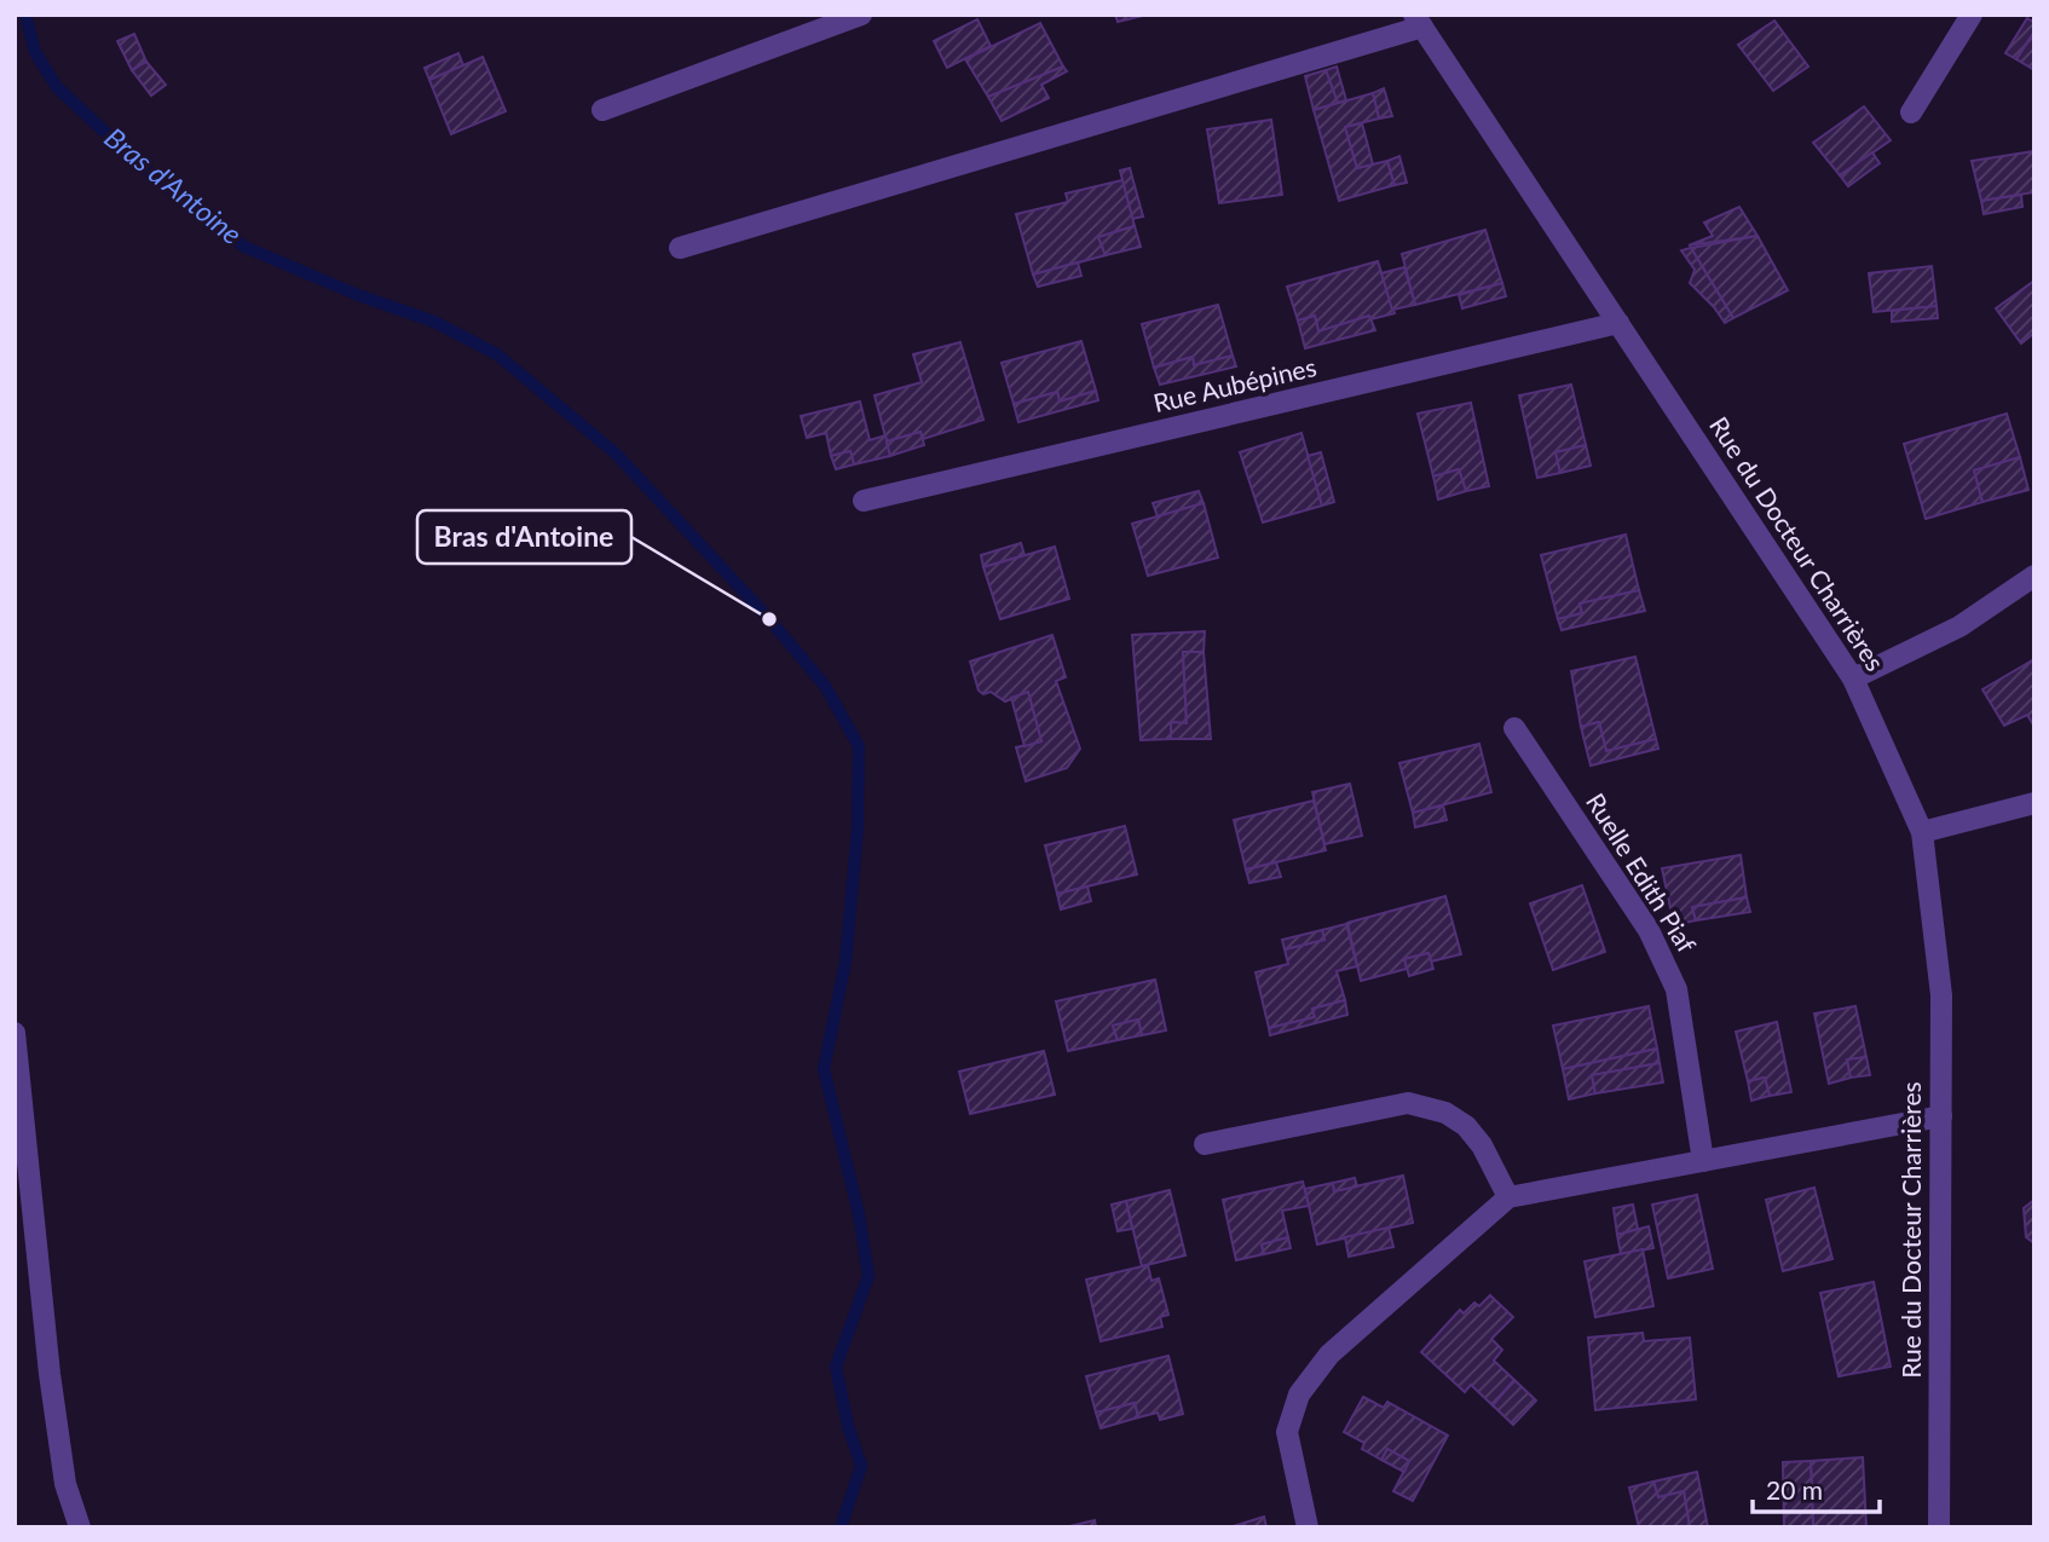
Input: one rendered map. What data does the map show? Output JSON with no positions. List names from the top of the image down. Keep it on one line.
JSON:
{"streets":{"street":["Rue Aubépines","Rue du Docteur Charrières","Ruelle Edith Piaf"]},"crossings":[["Rue Aubépines","Rue du Docteur Charrières"]],"water":["Bras d'Antoine"],"places":["Bras d'Antoine"],"scale_bar":"20 m"}
